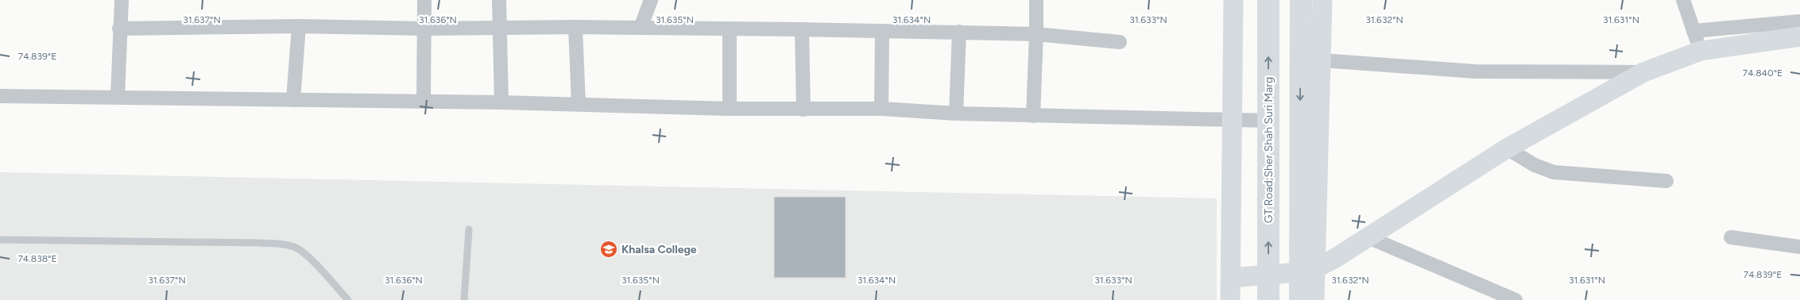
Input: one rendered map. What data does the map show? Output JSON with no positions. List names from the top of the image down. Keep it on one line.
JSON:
{"streets":{"main road":["GT Road;Sher Shah Suri Marg"]},"places":{"school or university":["Khalsa College"]},"coordinates":["31.637°N","31.636°N","31.635°N","31.634°N","31.633°N","31.632°N","31.631°N","74.839°E","74.840°E","74.838°E"]}
